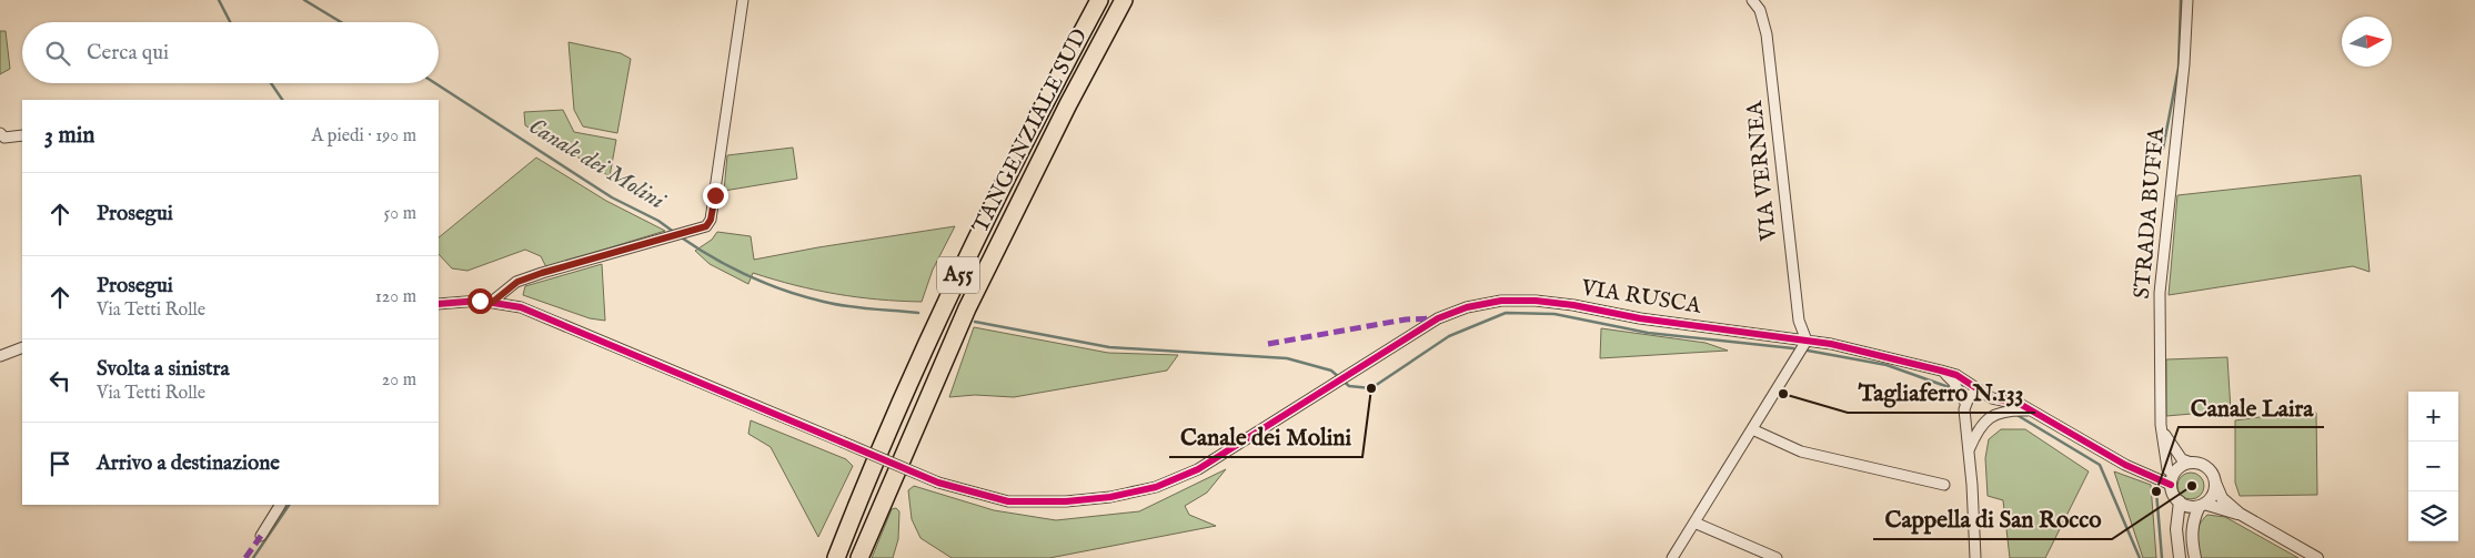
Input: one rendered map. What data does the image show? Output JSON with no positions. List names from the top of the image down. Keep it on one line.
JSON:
{"streets":{"highway":["TANGENZIALE SUD","A55"],"street":["VIA VERNEA","STRADA BUFFA","VIA RUSCA"]},"crossings":[["VIA VERNEA","VIA RUSCA"]],"water":["Canale dei Molini"],"places":["Canale dei Molini","Tagliaferro N.133","Cappella di San Rocco","Canale Laira"],"north":"right","page":{"search":"Cerca qui","heading":["3 min","A piedi · 190 m"],"list":[["Prosegui","50 m"],["Prosegui","Via Tetti Rolle","120 m"],["Svolta a sinistra","Via Tetti Rolle","20 m"],"Arrivo a destinazione"],"map_buttons":["+","−"]}}
